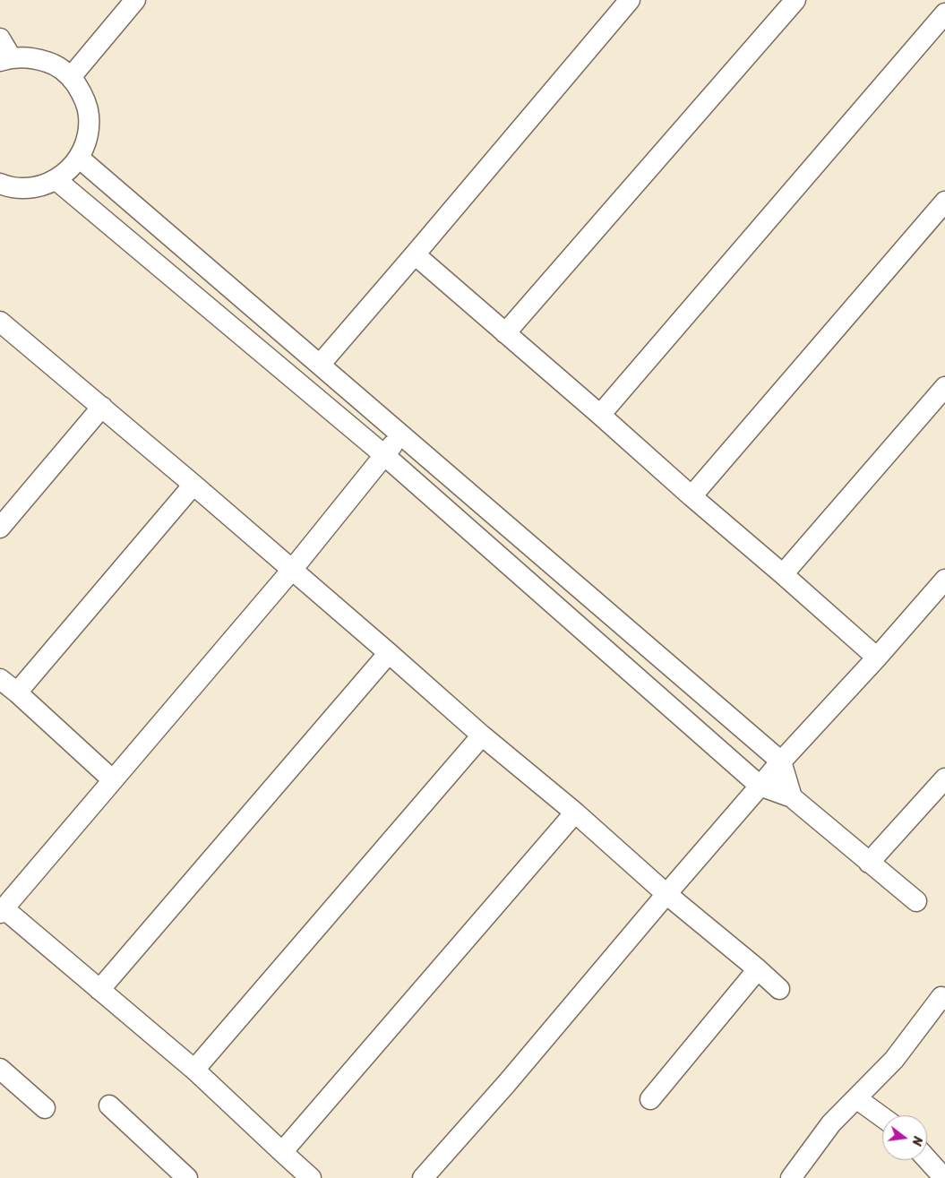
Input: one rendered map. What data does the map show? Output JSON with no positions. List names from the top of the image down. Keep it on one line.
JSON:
{"north":"right"}
